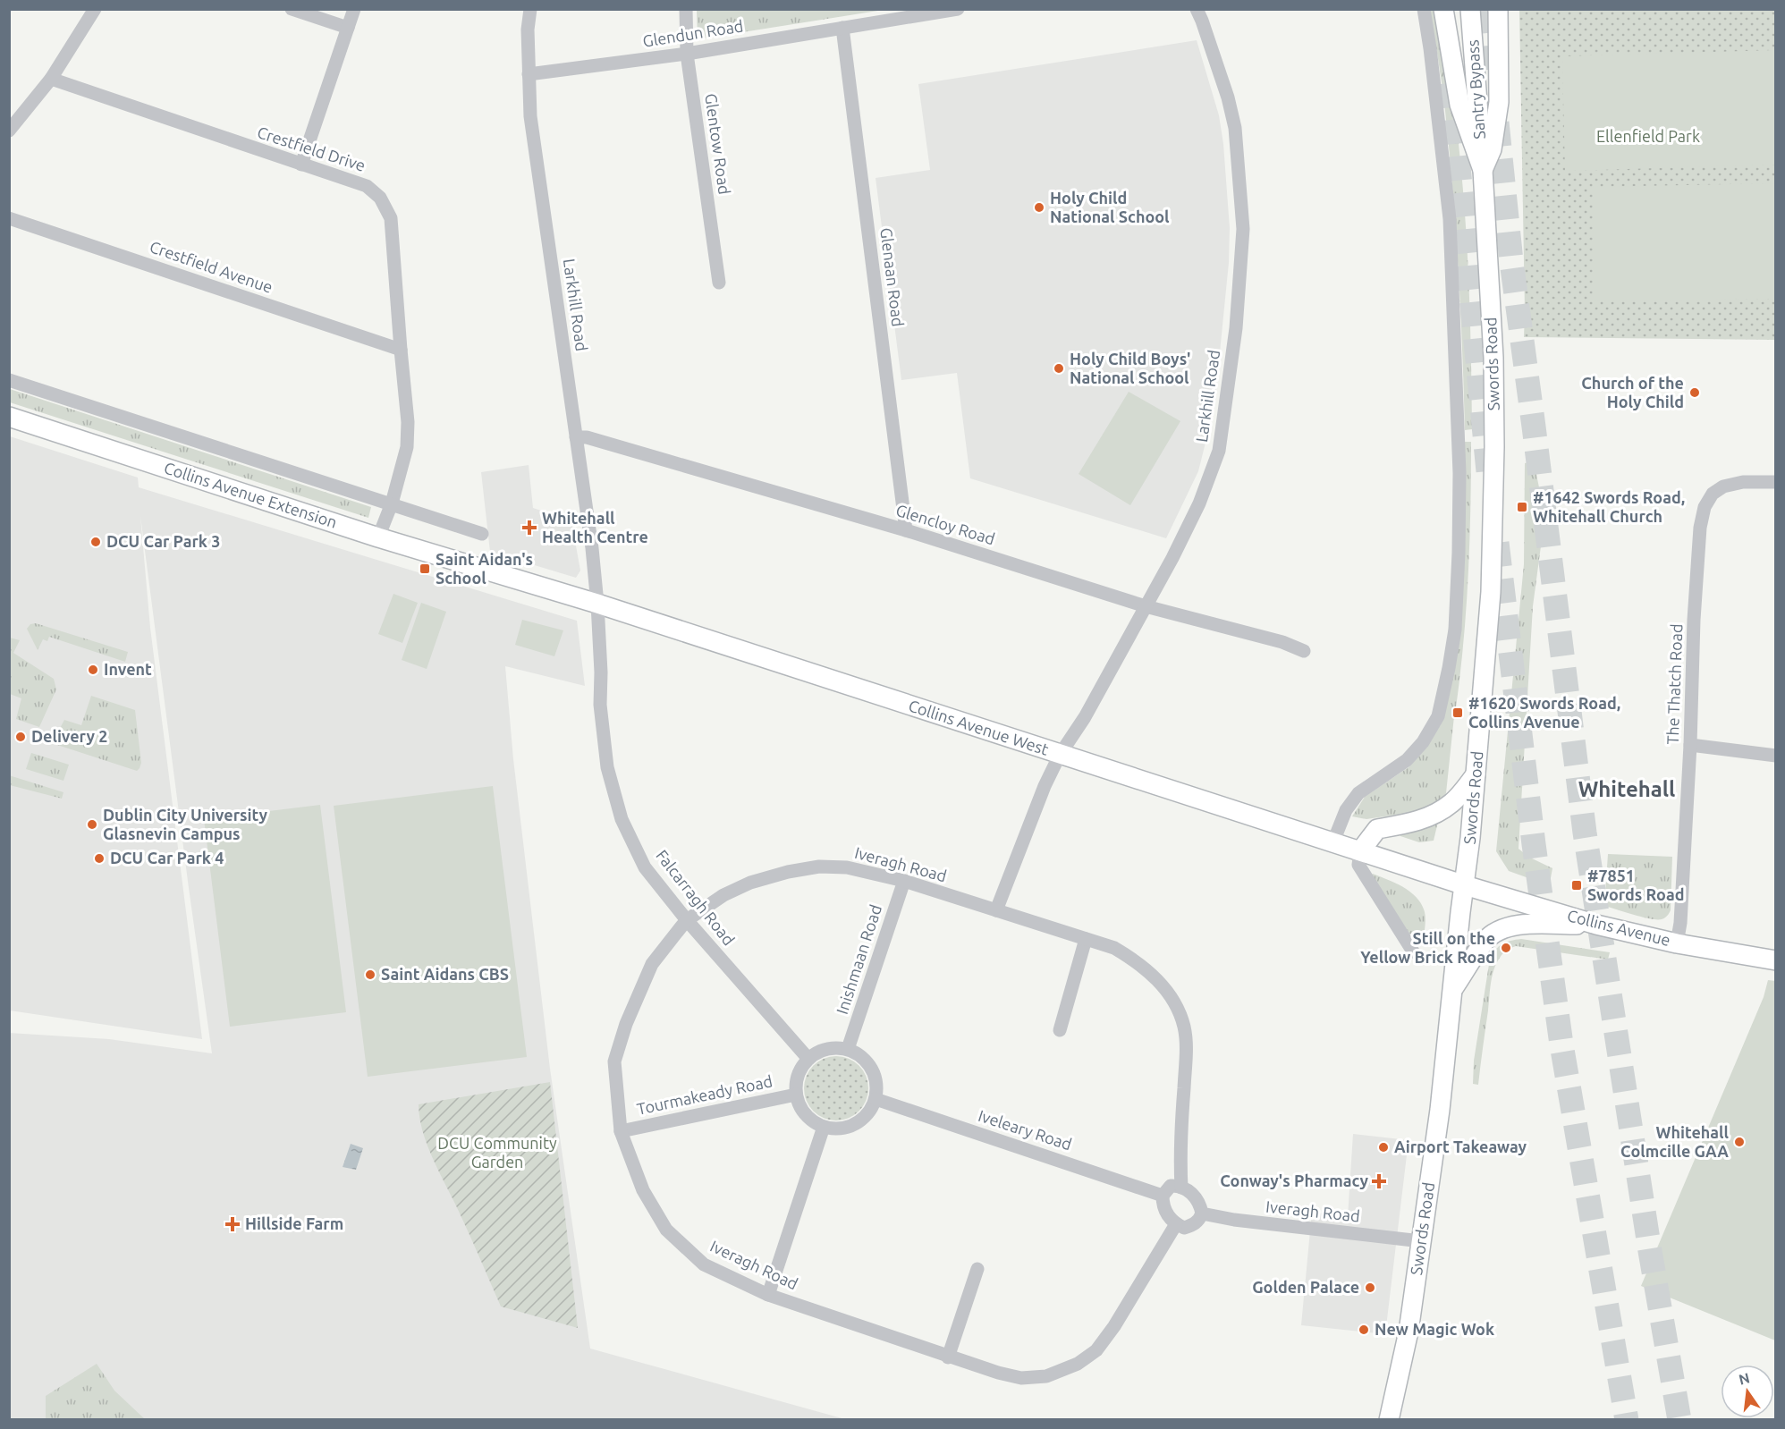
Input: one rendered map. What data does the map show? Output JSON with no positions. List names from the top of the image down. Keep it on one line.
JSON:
{"streets":{"main road":["Santry Bypass","Swords Road","Collins Avenue Extension","Collins Avenue West","Collins Avenue"],"street":["Glendun Road","Glentow Road","Crestfield Drive","Crestfield Avenue","Glenaan Road","Larkhill Road","Glencloy Road","The Thatch Road","Iveragh Road","Falcarragh Road","Inishmaan Road","Tourmakeady Road","Iveleary Road"]},"crossings":[["Glendun Road","Glentow Road"],["Glendun Road","Glenaan Road"],["Glendun Road","Larkhill Road"],["Santry Bypass","Swords Road"],["Crestfield Drive","Crestfield Avenue"],["Crestfield Drive","Collins Avenue Extension"],["Glenaan Road","Glencloy Road"],["Larkhill Road","Glencloy Road"],["Larkhill Road","Collins Avenue West"],["Larkhill Road","Falcarragh Road"],["Swords Road","Collins Avenue West"],["Swords Road","Iveragh Road"],["Swords Road","Collins Avenue"],["Collins Avenue Extension","Collins Avenue West"],["The Thatch Road","Collins Avenue"],["Collins Avenue West","Falcarragh Road"],["Collins Avenue West","Collins Avenue"],["Iveragh Road","Falcarragh Road"],["Iveragh Road","Inishmaan Road"],["Iveragh Road","Tourmakeady Road"],["Iveragh Road","Iveleary Road"],["Falcarragh Road","Inishmaan Road"],["Falcarragh Road","Tourmakeady Road"],["Falcarragh Road","Iveleary Road"],["Inishmaan Road","Tourmakeady Road"],["Inishmaan Road","Iveleary Road"],["Tourmakeady Road","Iveleary Road"]],"districts":["Whitehall"],"parks":["Ellenfield Park","DCU Community Garden"],"places":{"other":["Holy Child National School","Holy Child Boys' National School","Church of the Holy Child","DCU Car Park 3","Invent","Delivery 2","Dublin City University Glasnevin Campus","DCU Car Park 4","Still on the Yellow Brick Road","Saint Aidans CBS","Whitehall Colmcille GAA","Airport Takeaway","Golden Palace","New Magic Wok"],"transit":["#1642 Swords Road, Whitehall Church","Saint Aidan's School","#1620 Swords Road, Collins Avenue","#7851 Swords Road"],"health":["Whitehall Health Centre","Conway's Pharmacy","Hillside Farm"]},"north":"top"}
